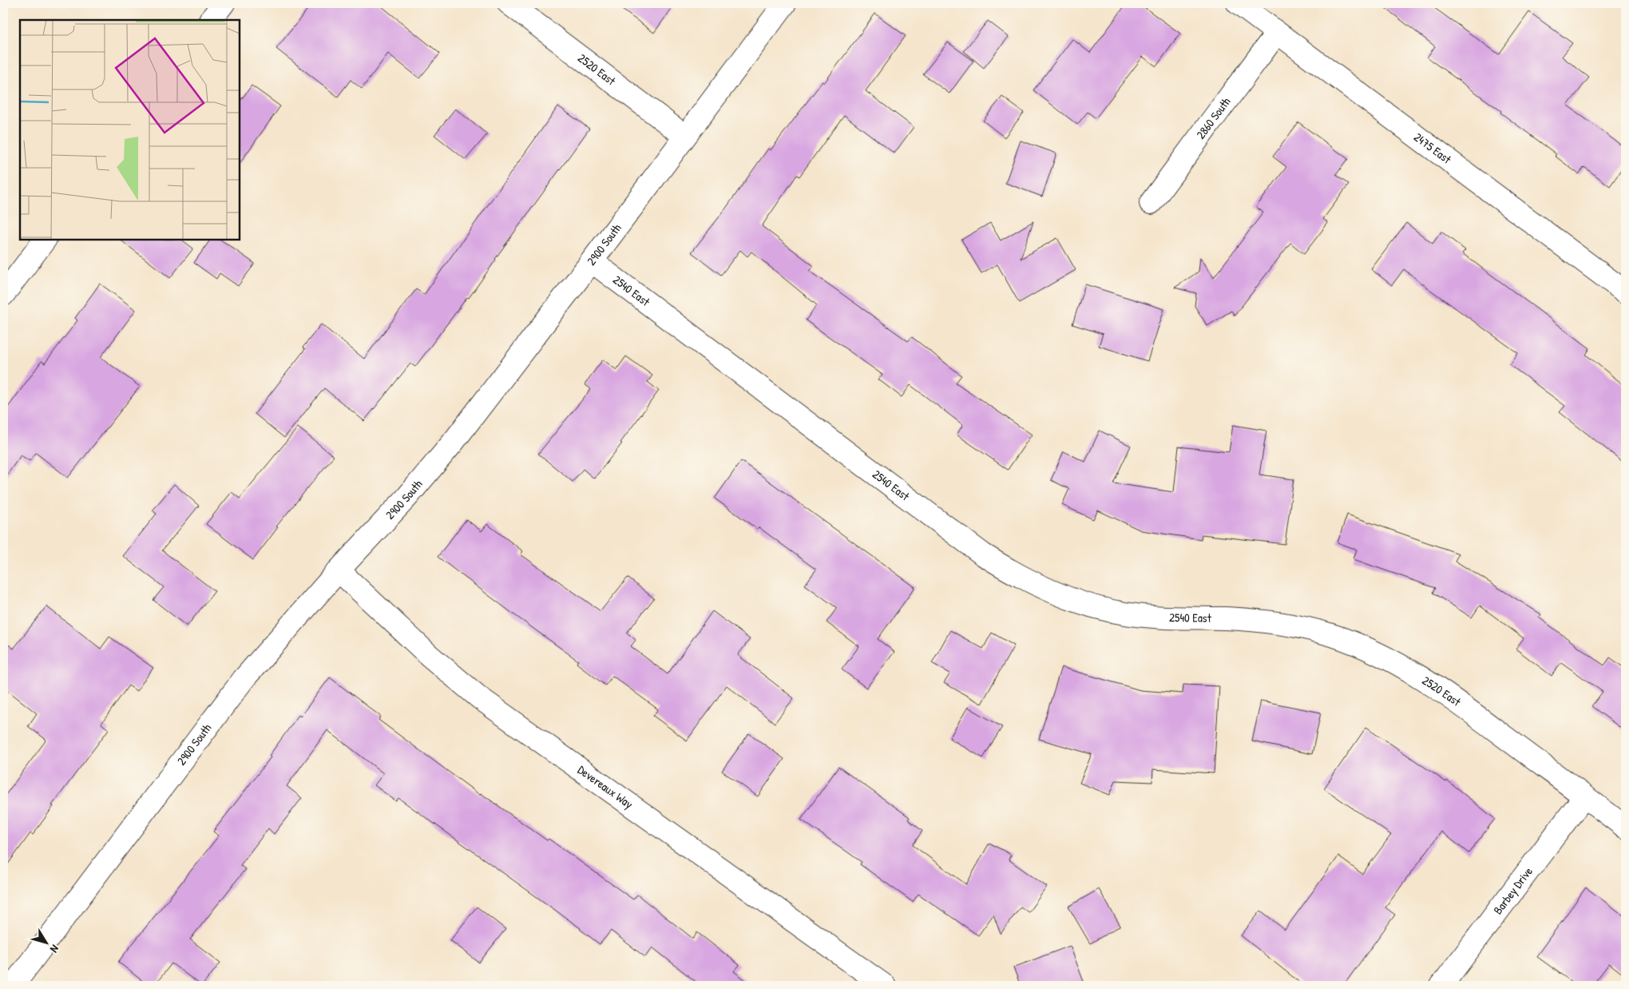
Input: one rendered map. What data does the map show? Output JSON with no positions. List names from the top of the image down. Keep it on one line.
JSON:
{"streets":{"street":["2520 East","2860 South","2475 East","2900 South","2540 East","Devereaux Way","Barbey Drive"]},"crossings":[["2520 East","2900 South"],["2520 East","2540 East"],["2520 East","Barbey Drive"],["2860 South","2475 East"],["2900 South","2540 East"],["2900 South","Devereaux Way"]],"north":"bottom right"}
